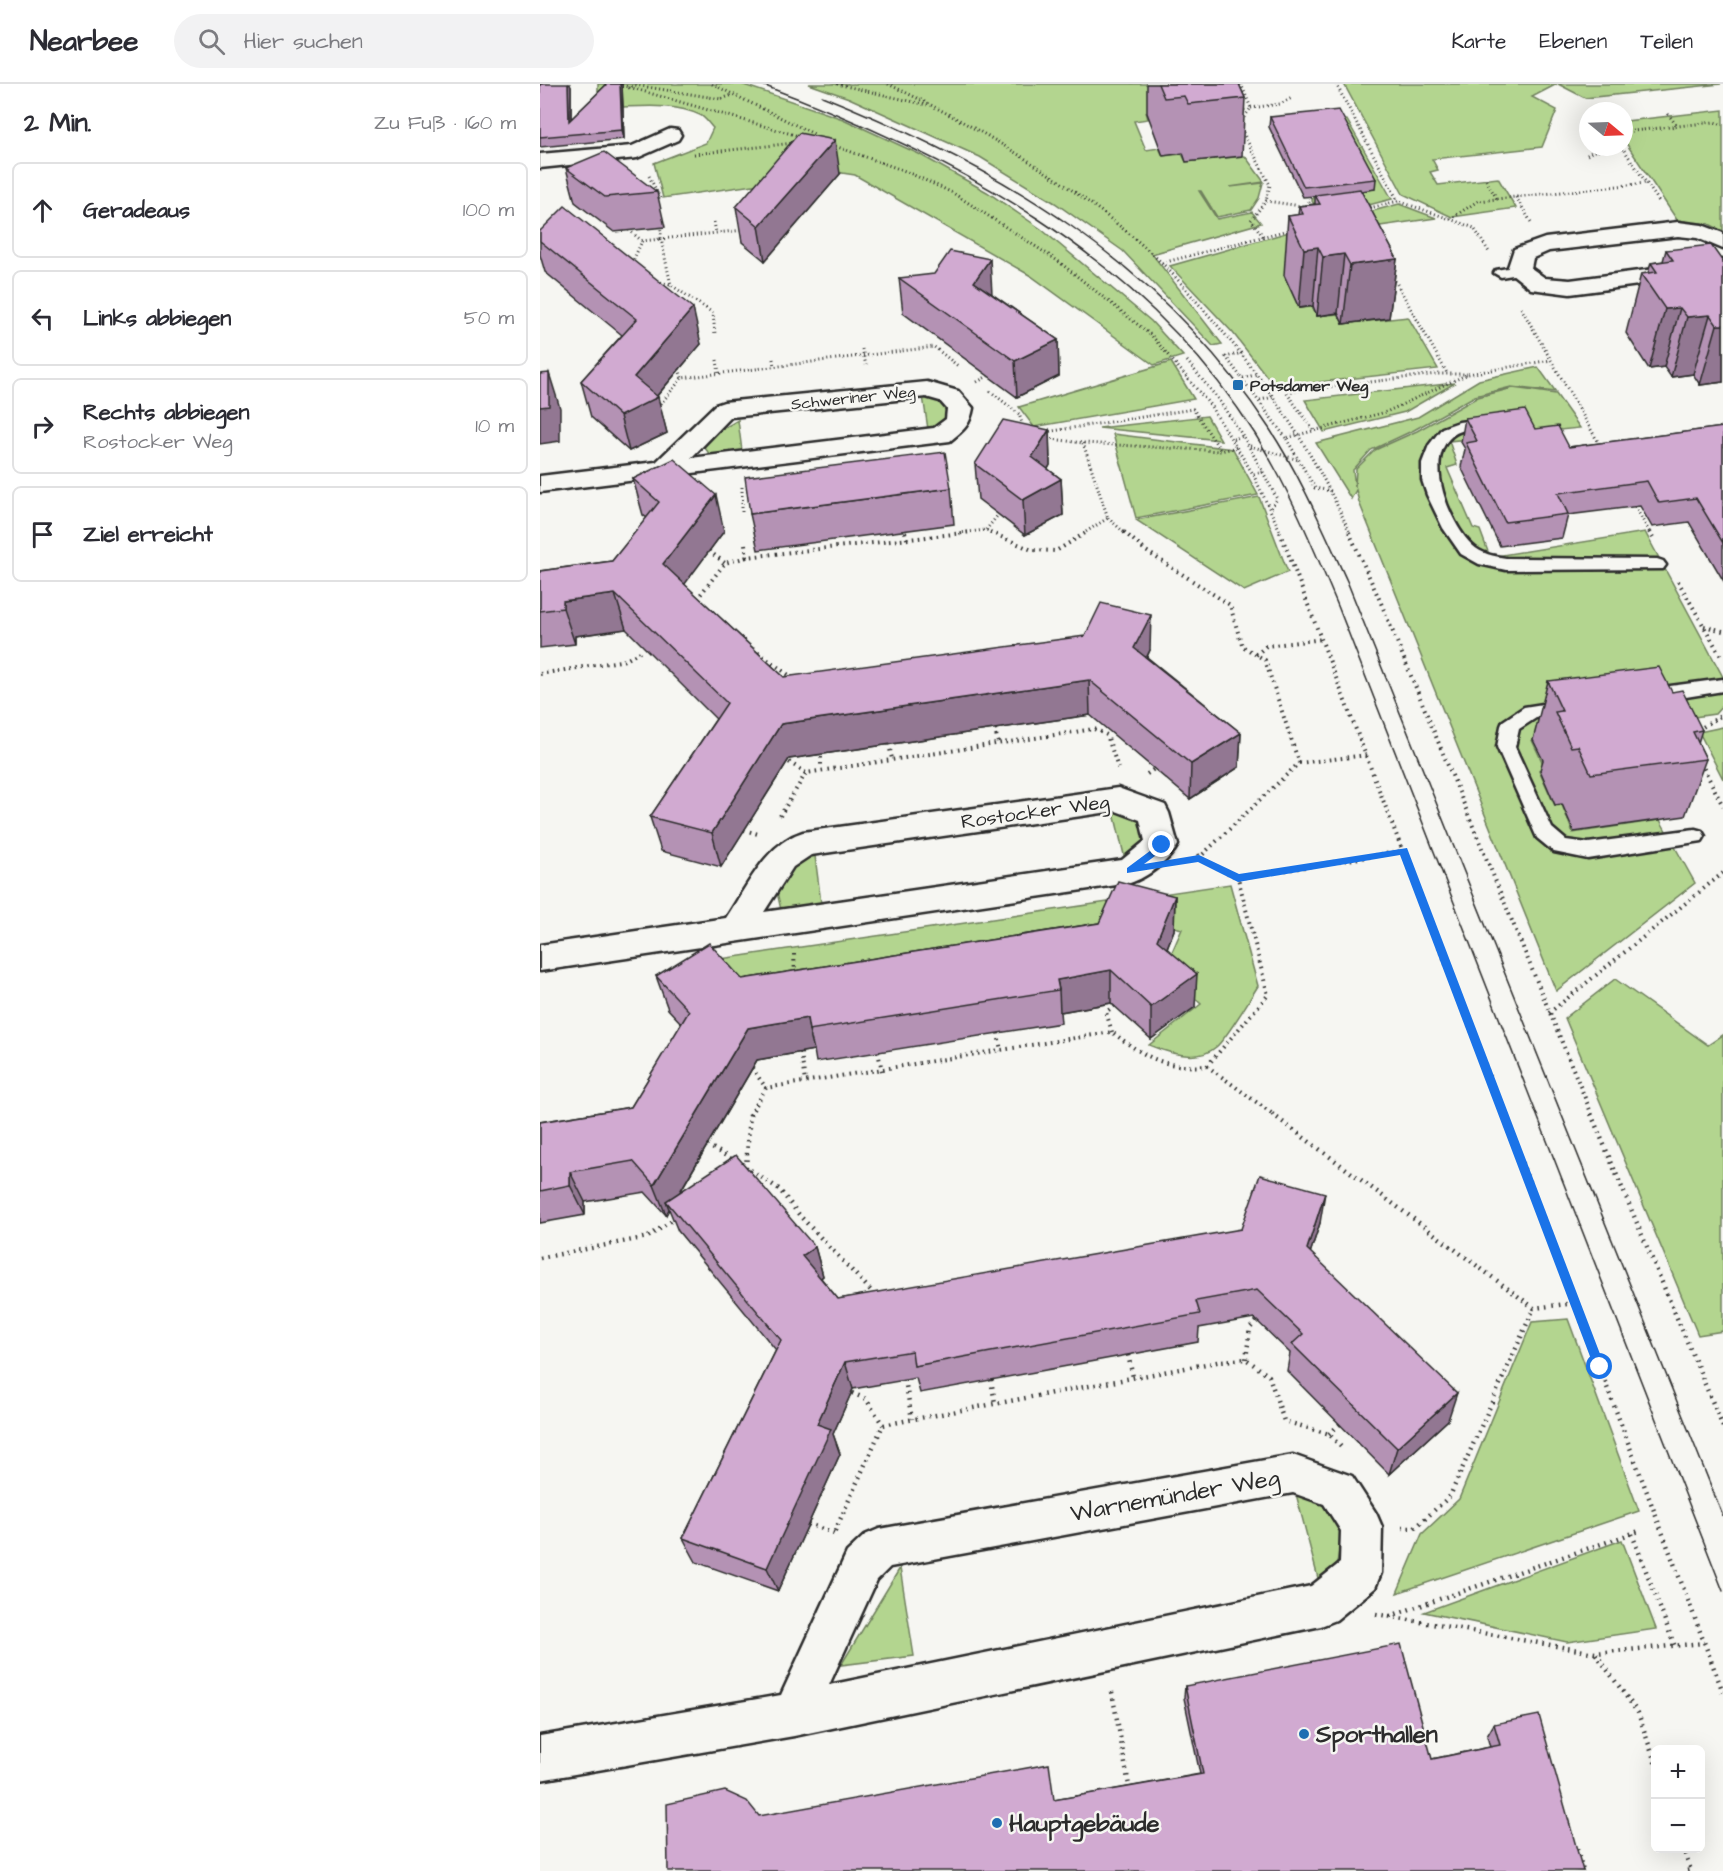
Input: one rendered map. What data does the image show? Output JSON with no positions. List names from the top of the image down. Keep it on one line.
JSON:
{"streets":{"street":["Schweriner Weg","Rostocker Weg","Warnemünder Weg"]},"places":{"transit":["Potsdamer Weg"],"other":["Sporthallen","Hauptgebäude"]},"north":"right","page":{"header":"Nearbee","search":"Hier suchen","nav":["Karte","Ebenen","Teilen"],"heading":["2 Min.","Zu Fuß · 160 m"],"list":[["Geradeaus","100 m"],["Links abbiegen","50 m"],["Rechts abbiegen","Rostocker Weg","10 m"],"Ziel erreicht"],"map_buttons":["+","−"]}}
